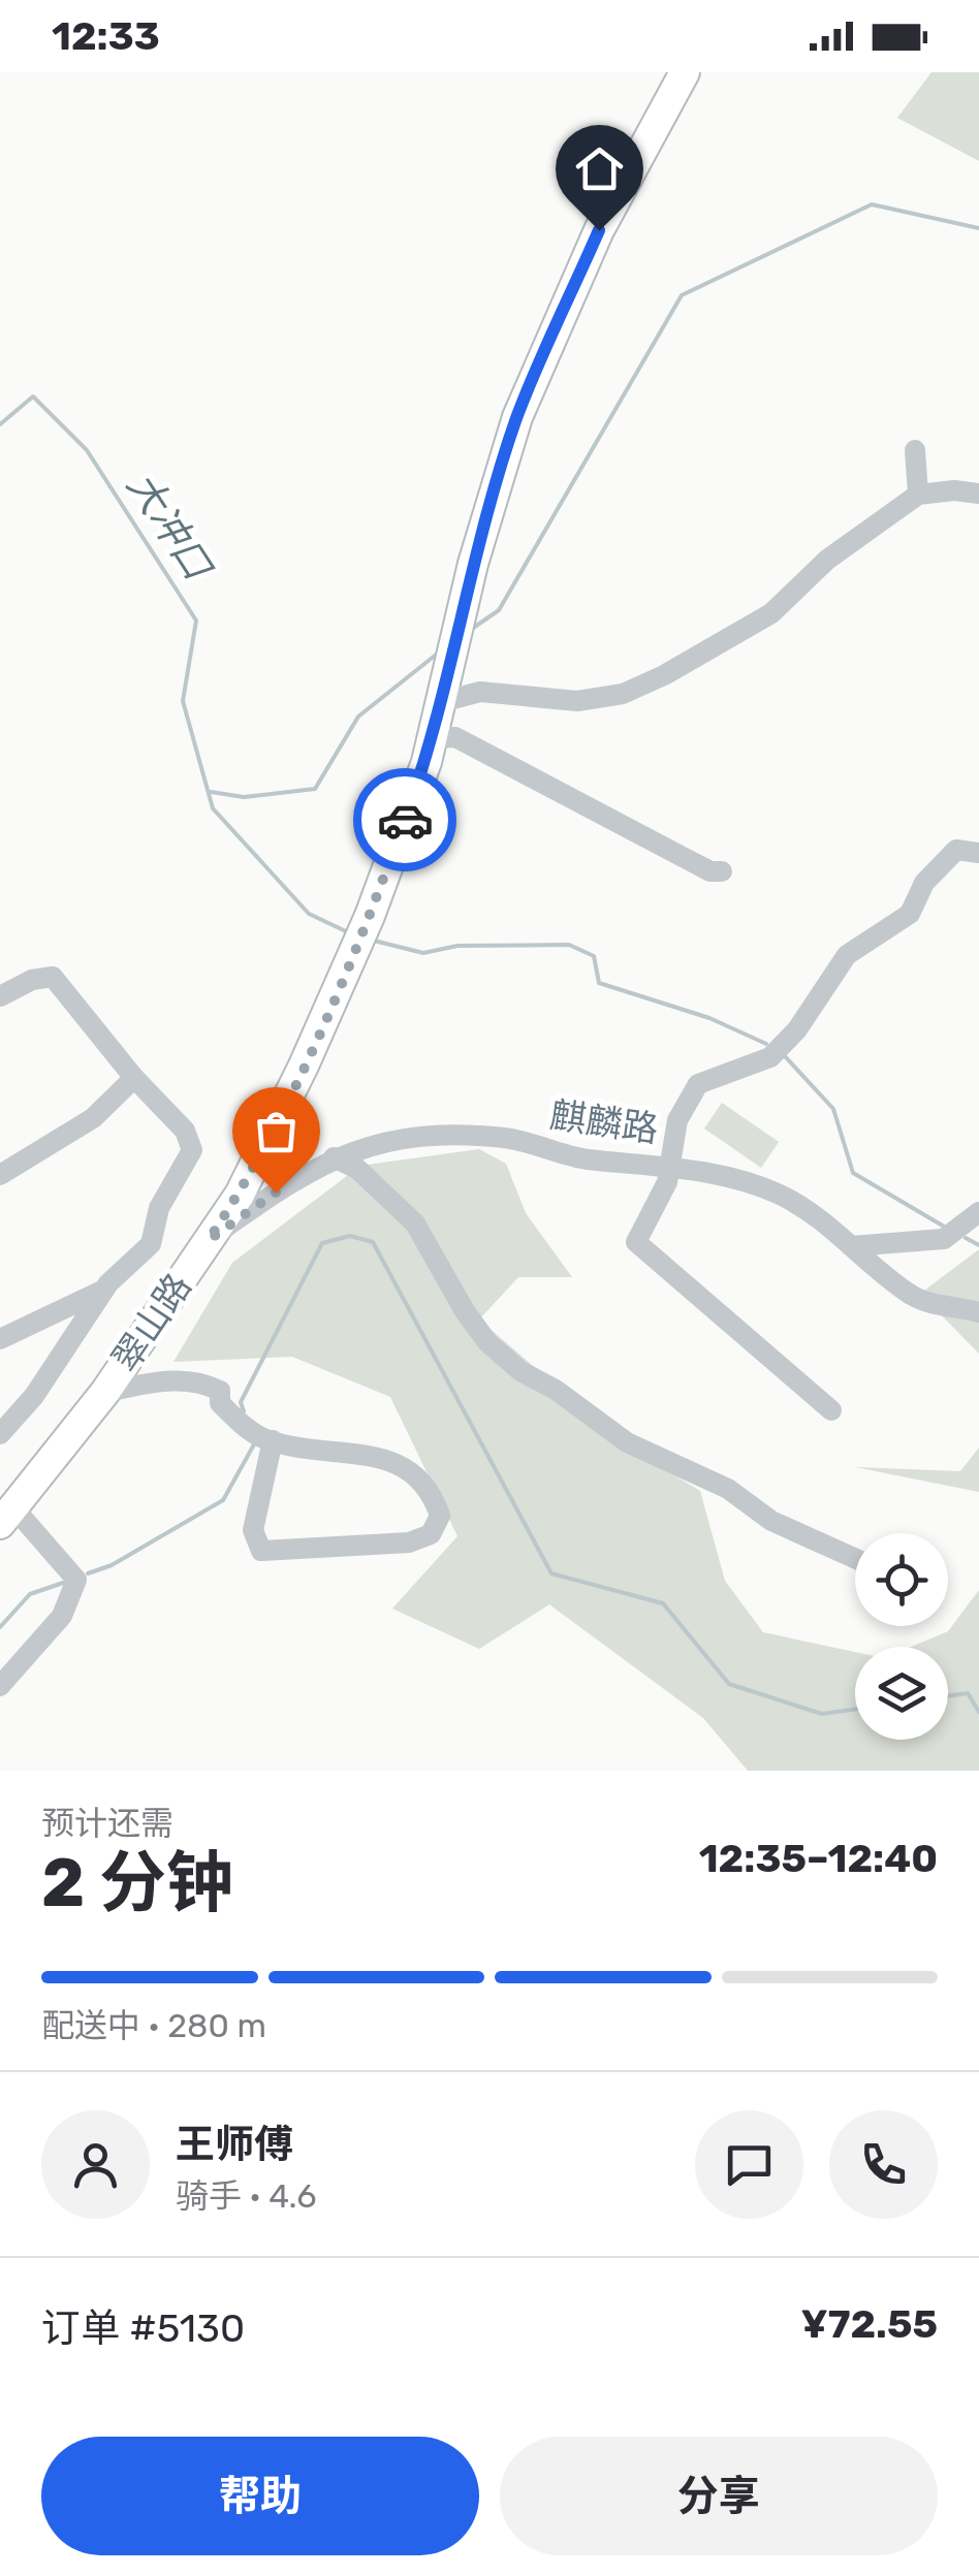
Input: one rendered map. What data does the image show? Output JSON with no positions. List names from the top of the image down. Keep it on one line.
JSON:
{"streets":{"main road":["翠山路"],"street":["麒麟路"]},"crossings":[["麒麟路","翠山路"]],"water":["大冲口"],"page":{"status":"12:33","heading":["2 分钟","预计还需","12:35–12:40"],"panel":["王师傅","骑手 · 4.6","订单 #5130","¥72.55"],"bar":"配送中 · 280 m","buttons":["帮助","分享"]}}
